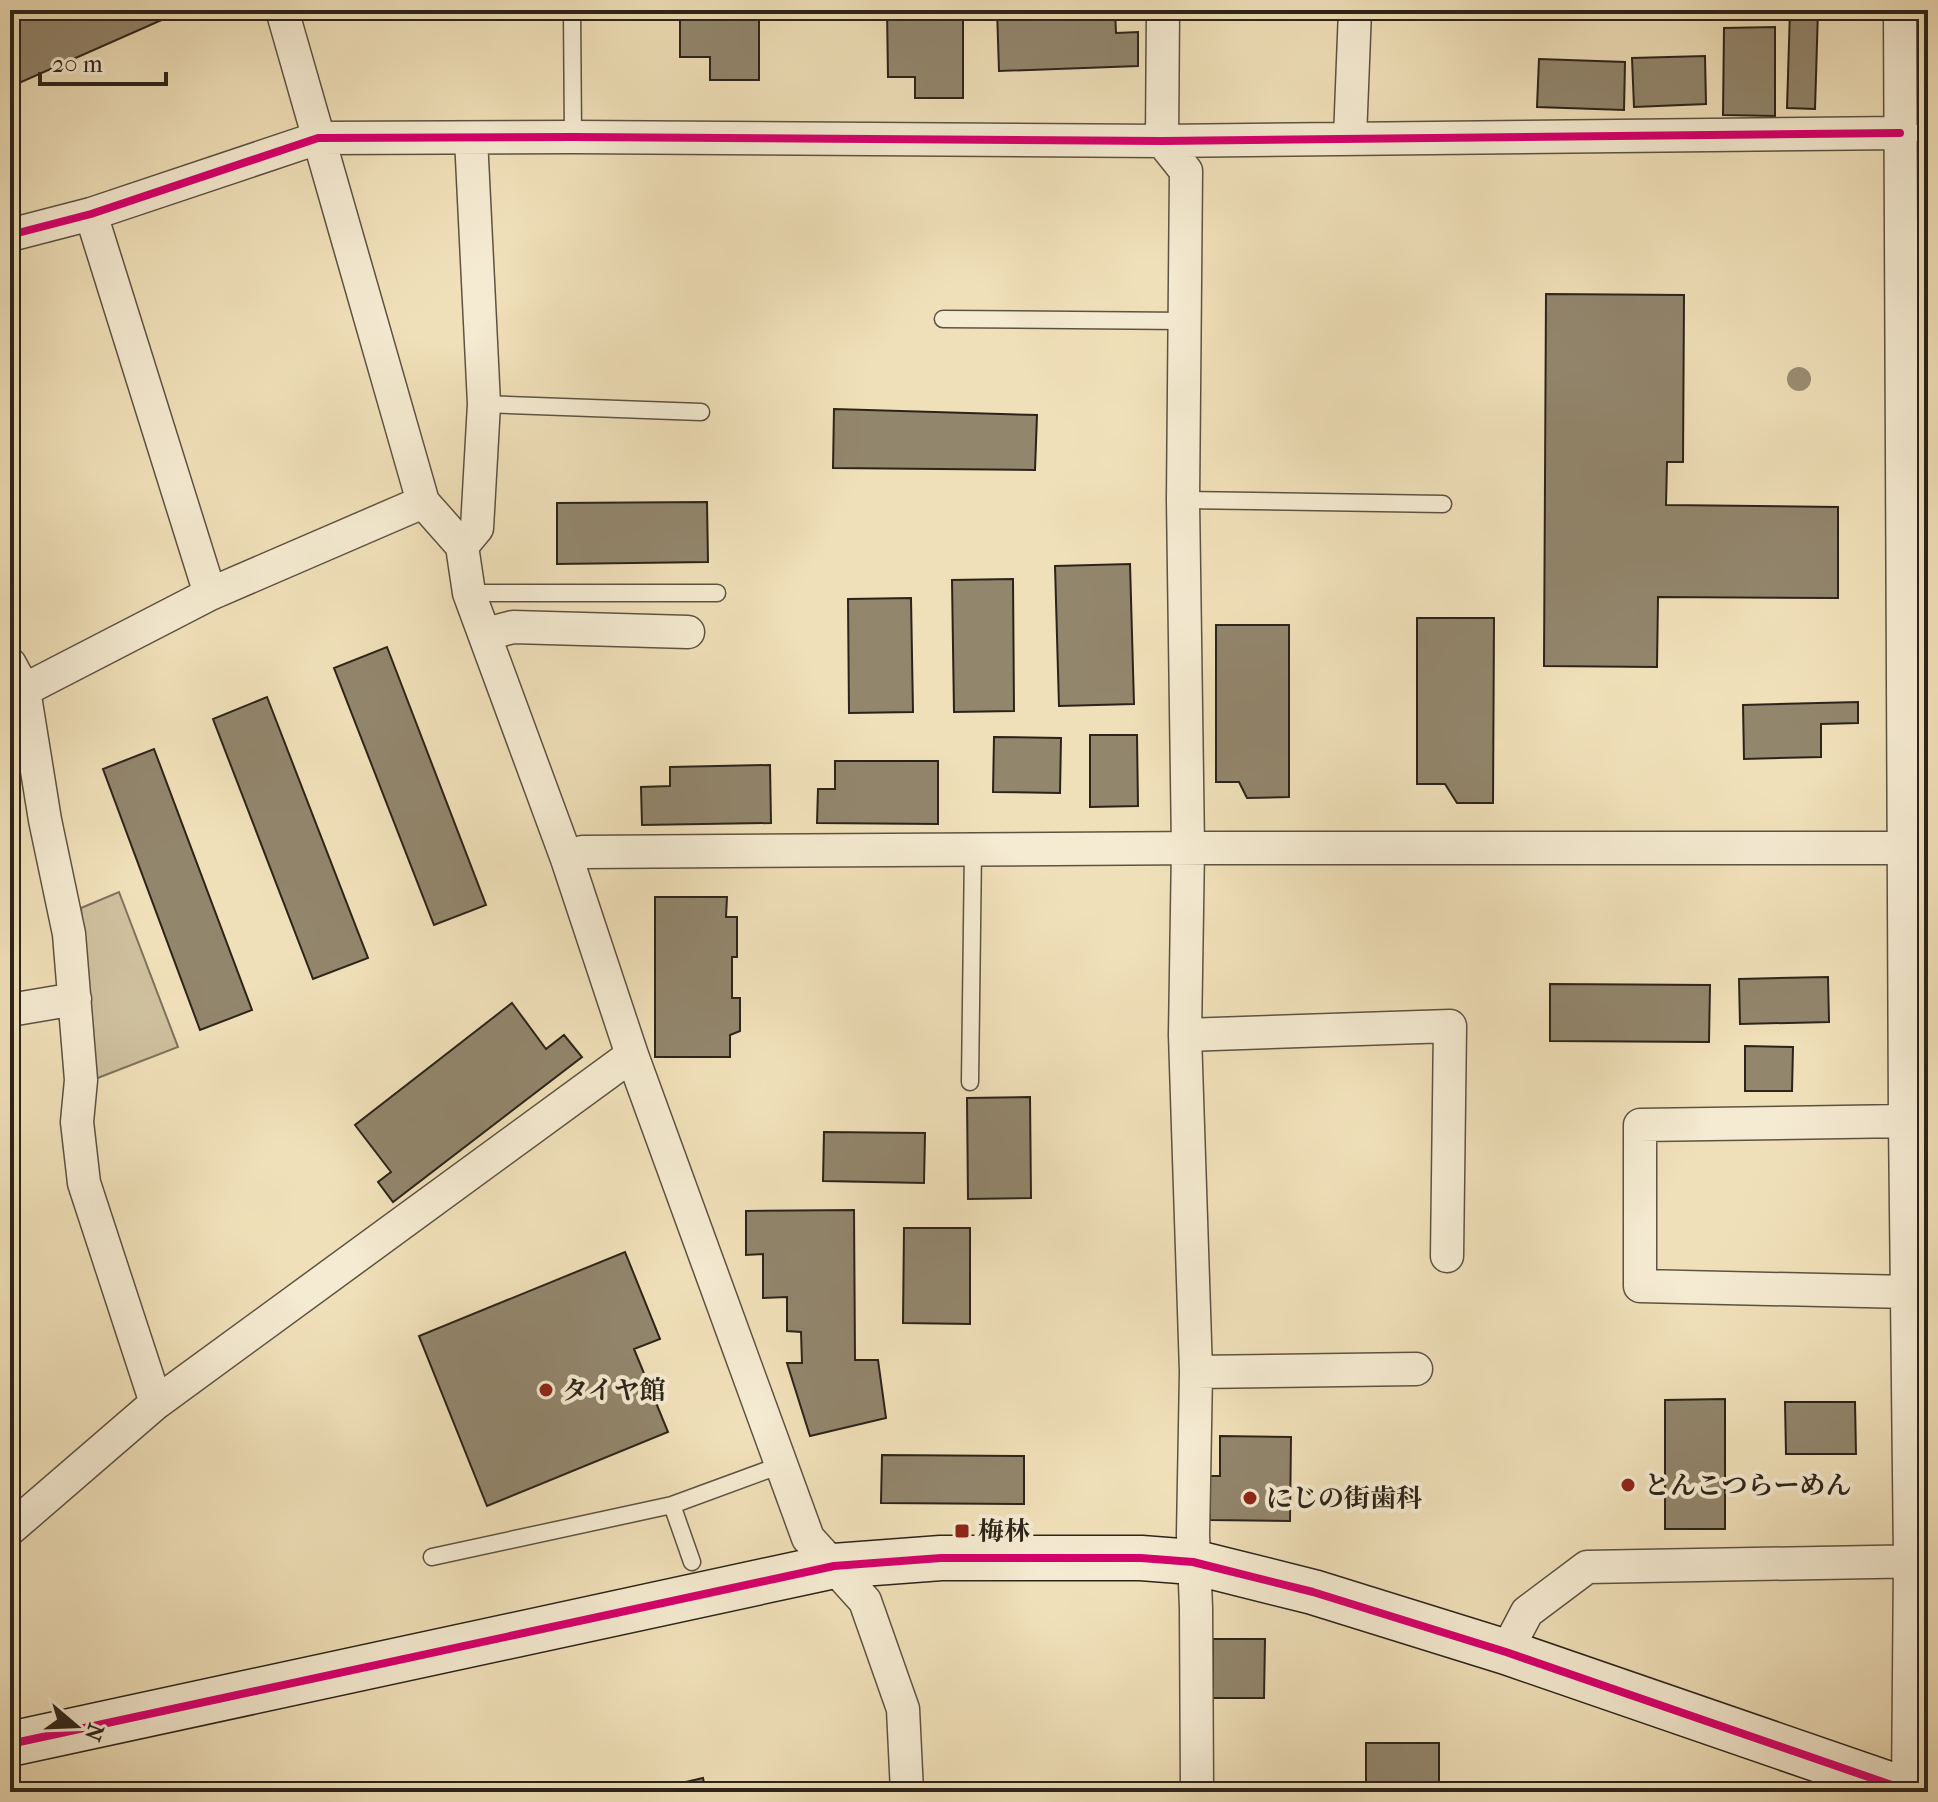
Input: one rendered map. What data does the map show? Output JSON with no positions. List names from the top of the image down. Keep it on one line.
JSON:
{"places":{"other":["タイヤ館","とんこつらーめん","にじの街歯科"],"transit":["梅林"]},"scale_bar":"20 m","north":"right"}
